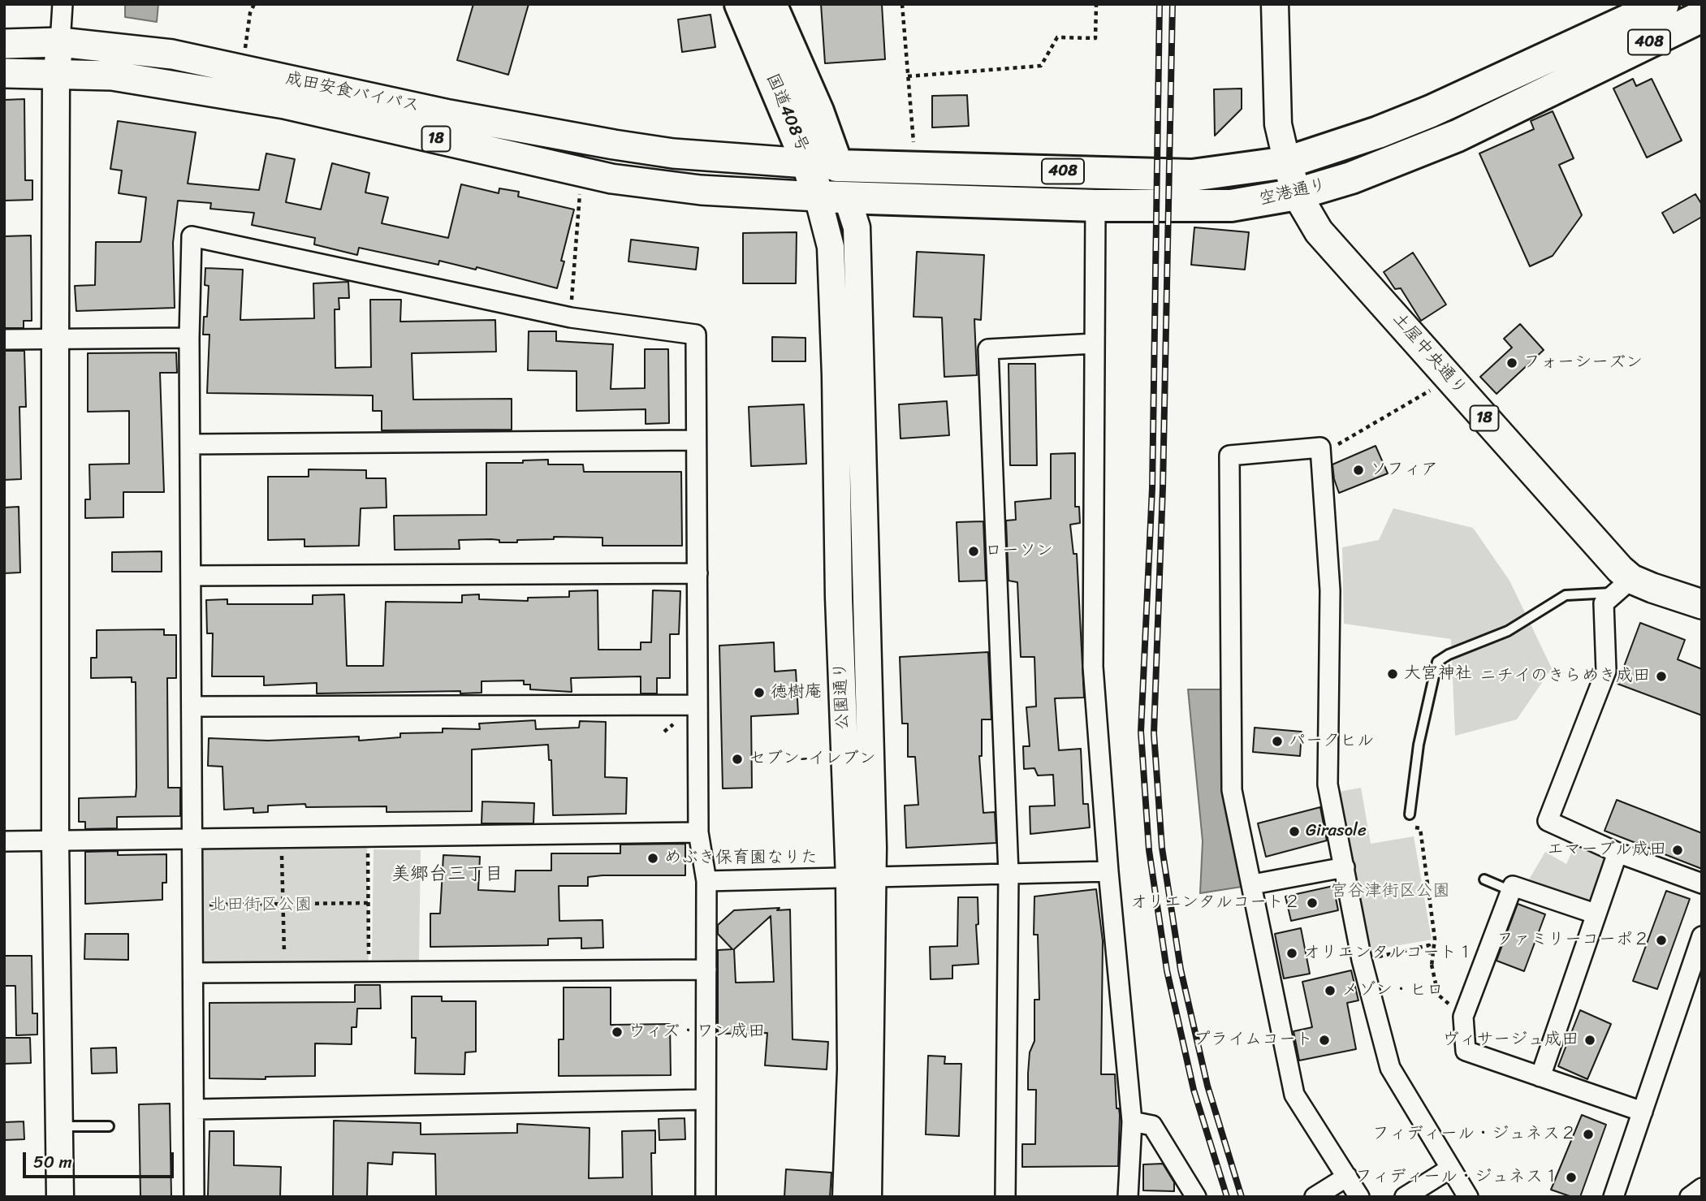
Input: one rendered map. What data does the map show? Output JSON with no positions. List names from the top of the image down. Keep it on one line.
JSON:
{"streets":{"highway":["408","国道408号","空港通り"],"main road":["成田安食バイパス","18","土屋中央通り"],"street":["公園通り"]},"crossings":[["成田安食バイパス","国道408号"],["成田安食バイパス","空港通り"],["成田安食バイパス","公園通り"],["国道408号","空港通り"],["国道408号","公園通り"],["空港通り","土屋中央通り"],["空港通り","公園通り"]],"districts":["美郷台三丁目"],"parks":["宮谷津街区公園","北田街区公園"],"places":["フォーシーズン","ソフィア","ローソン","大宮神社","ニチイのきらめき成田","徳樹庵","パークヒル","セブン-イレブン","Girasole","エマーブル成田","めぶき保育園なりた","オリエンタルコート２","ファミリーコーポ２","オリエンタルコート１","メゾン・ヒロ","ウィズ・ワン成田","プライムコート","ヴィサージュ成田","フィディール・ジュネス２","フィディール・ジュネス１"],"scale_bar":"50 m"}
